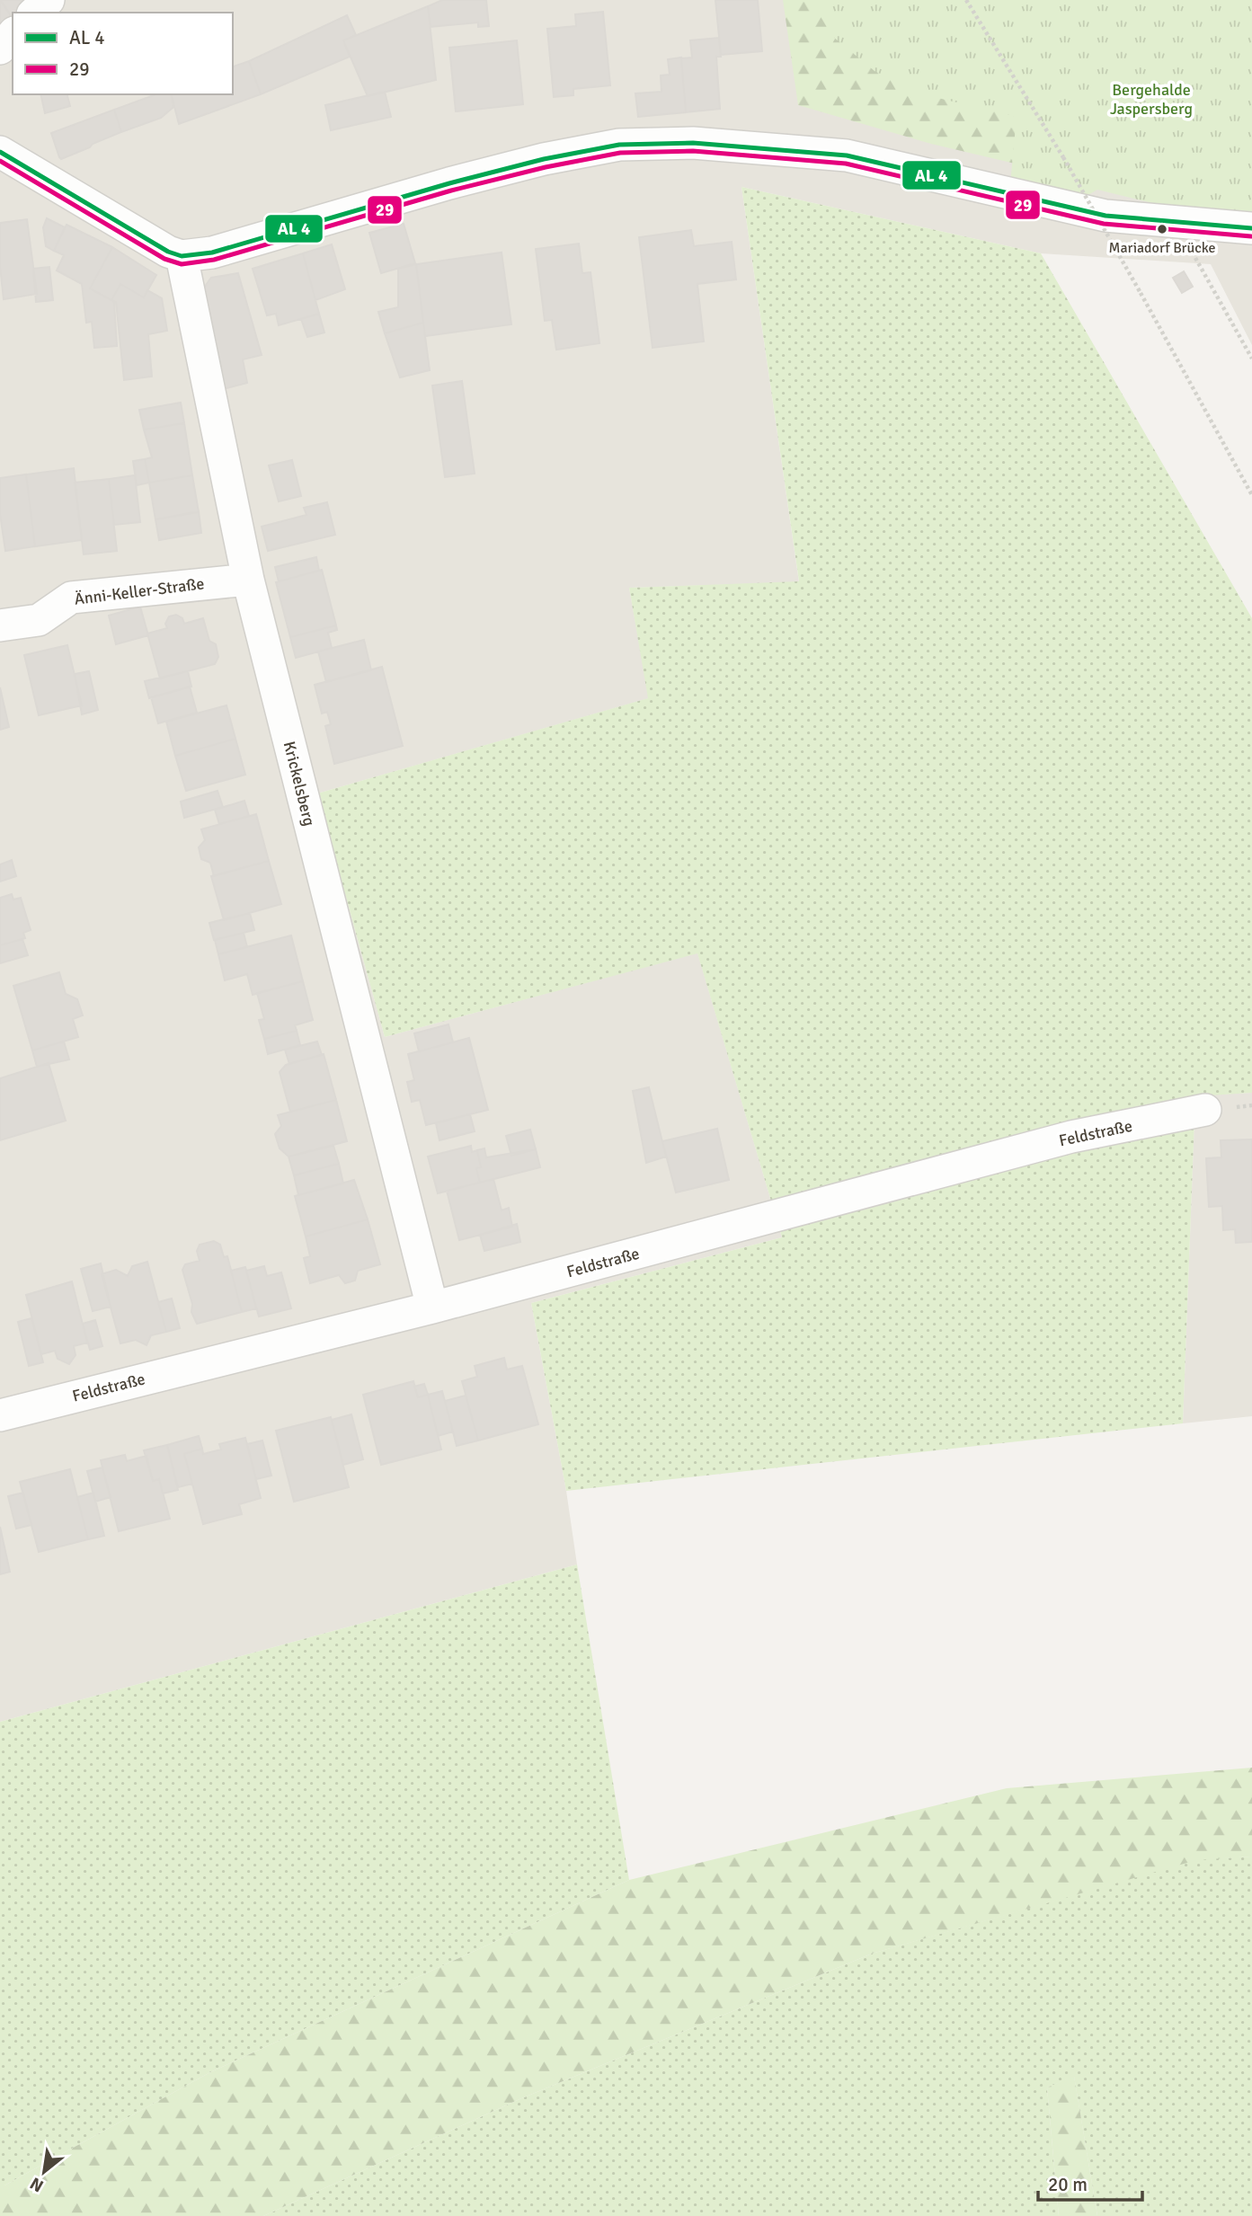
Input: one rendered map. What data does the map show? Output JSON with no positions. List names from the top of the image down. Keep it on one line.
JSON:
{"streets":{"street":["Änni-Keller-Straße","Krickelsberg","Feldstraße"]},"crossings":[["Änni-Keller-Straße","Krickelsberg"],["Krickelsberg","Feldstraße"]],"parks":["Bergehalde Jaspersberg"],"places":["Mariadorf Brücke"],"lines":["transit line 29"],"legend":["AL 4","29"],"scale_bar":"20 m","north":"bottom left"}
